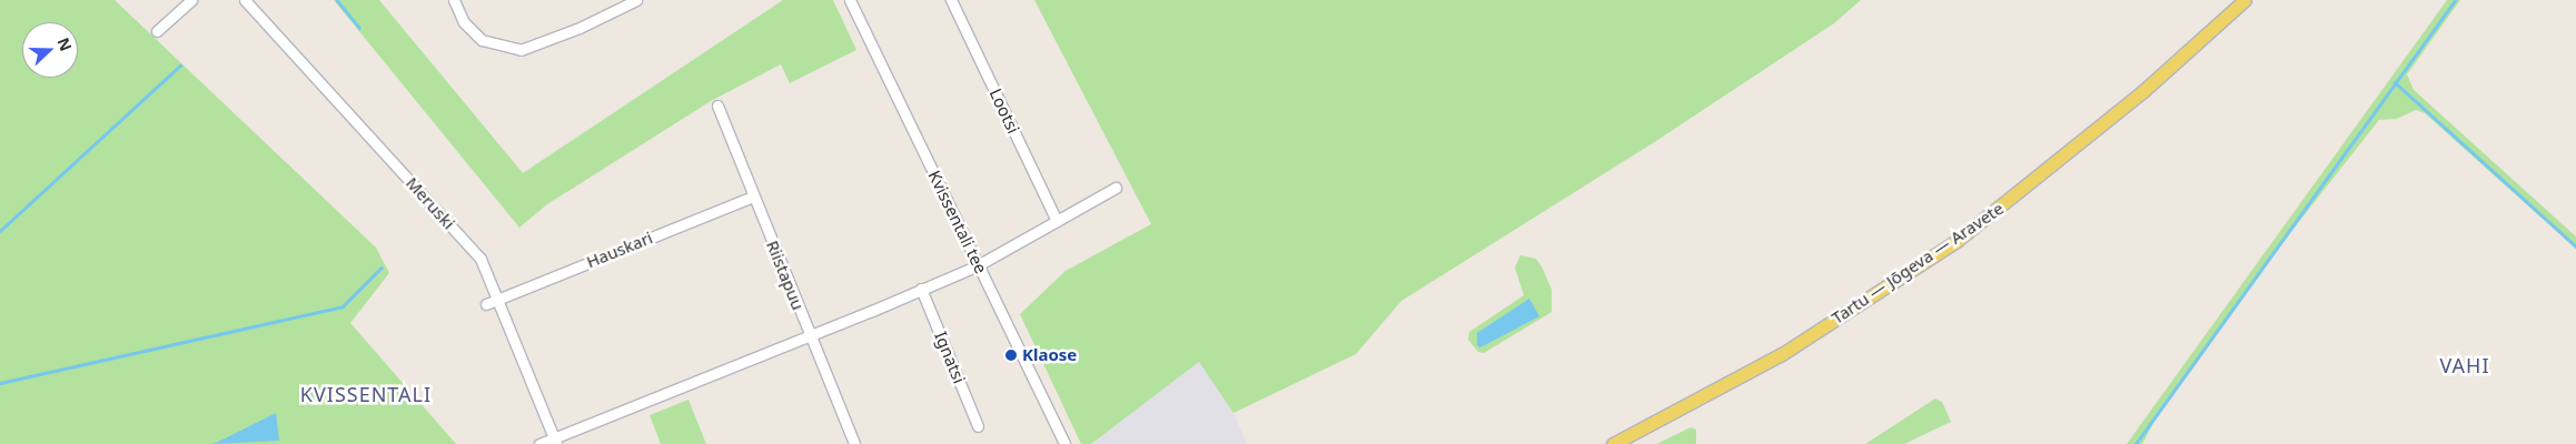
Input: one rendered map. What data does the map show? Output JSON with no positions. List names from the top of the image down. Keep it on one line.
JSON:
{"streets":{"main road":["Tartu — Jõgeva — Aravete"],"street":["Lootsi","Meruski","Kvissentali tee","Hauskari","Riistapuu","Ignatsi"]},"crossings":[["Meruski","Hauskari"],["Hauskari","Riistapuu"]],"districts":["VAHI","KVISSENTALI"],"places":["Klaose"],"north":"right"}
